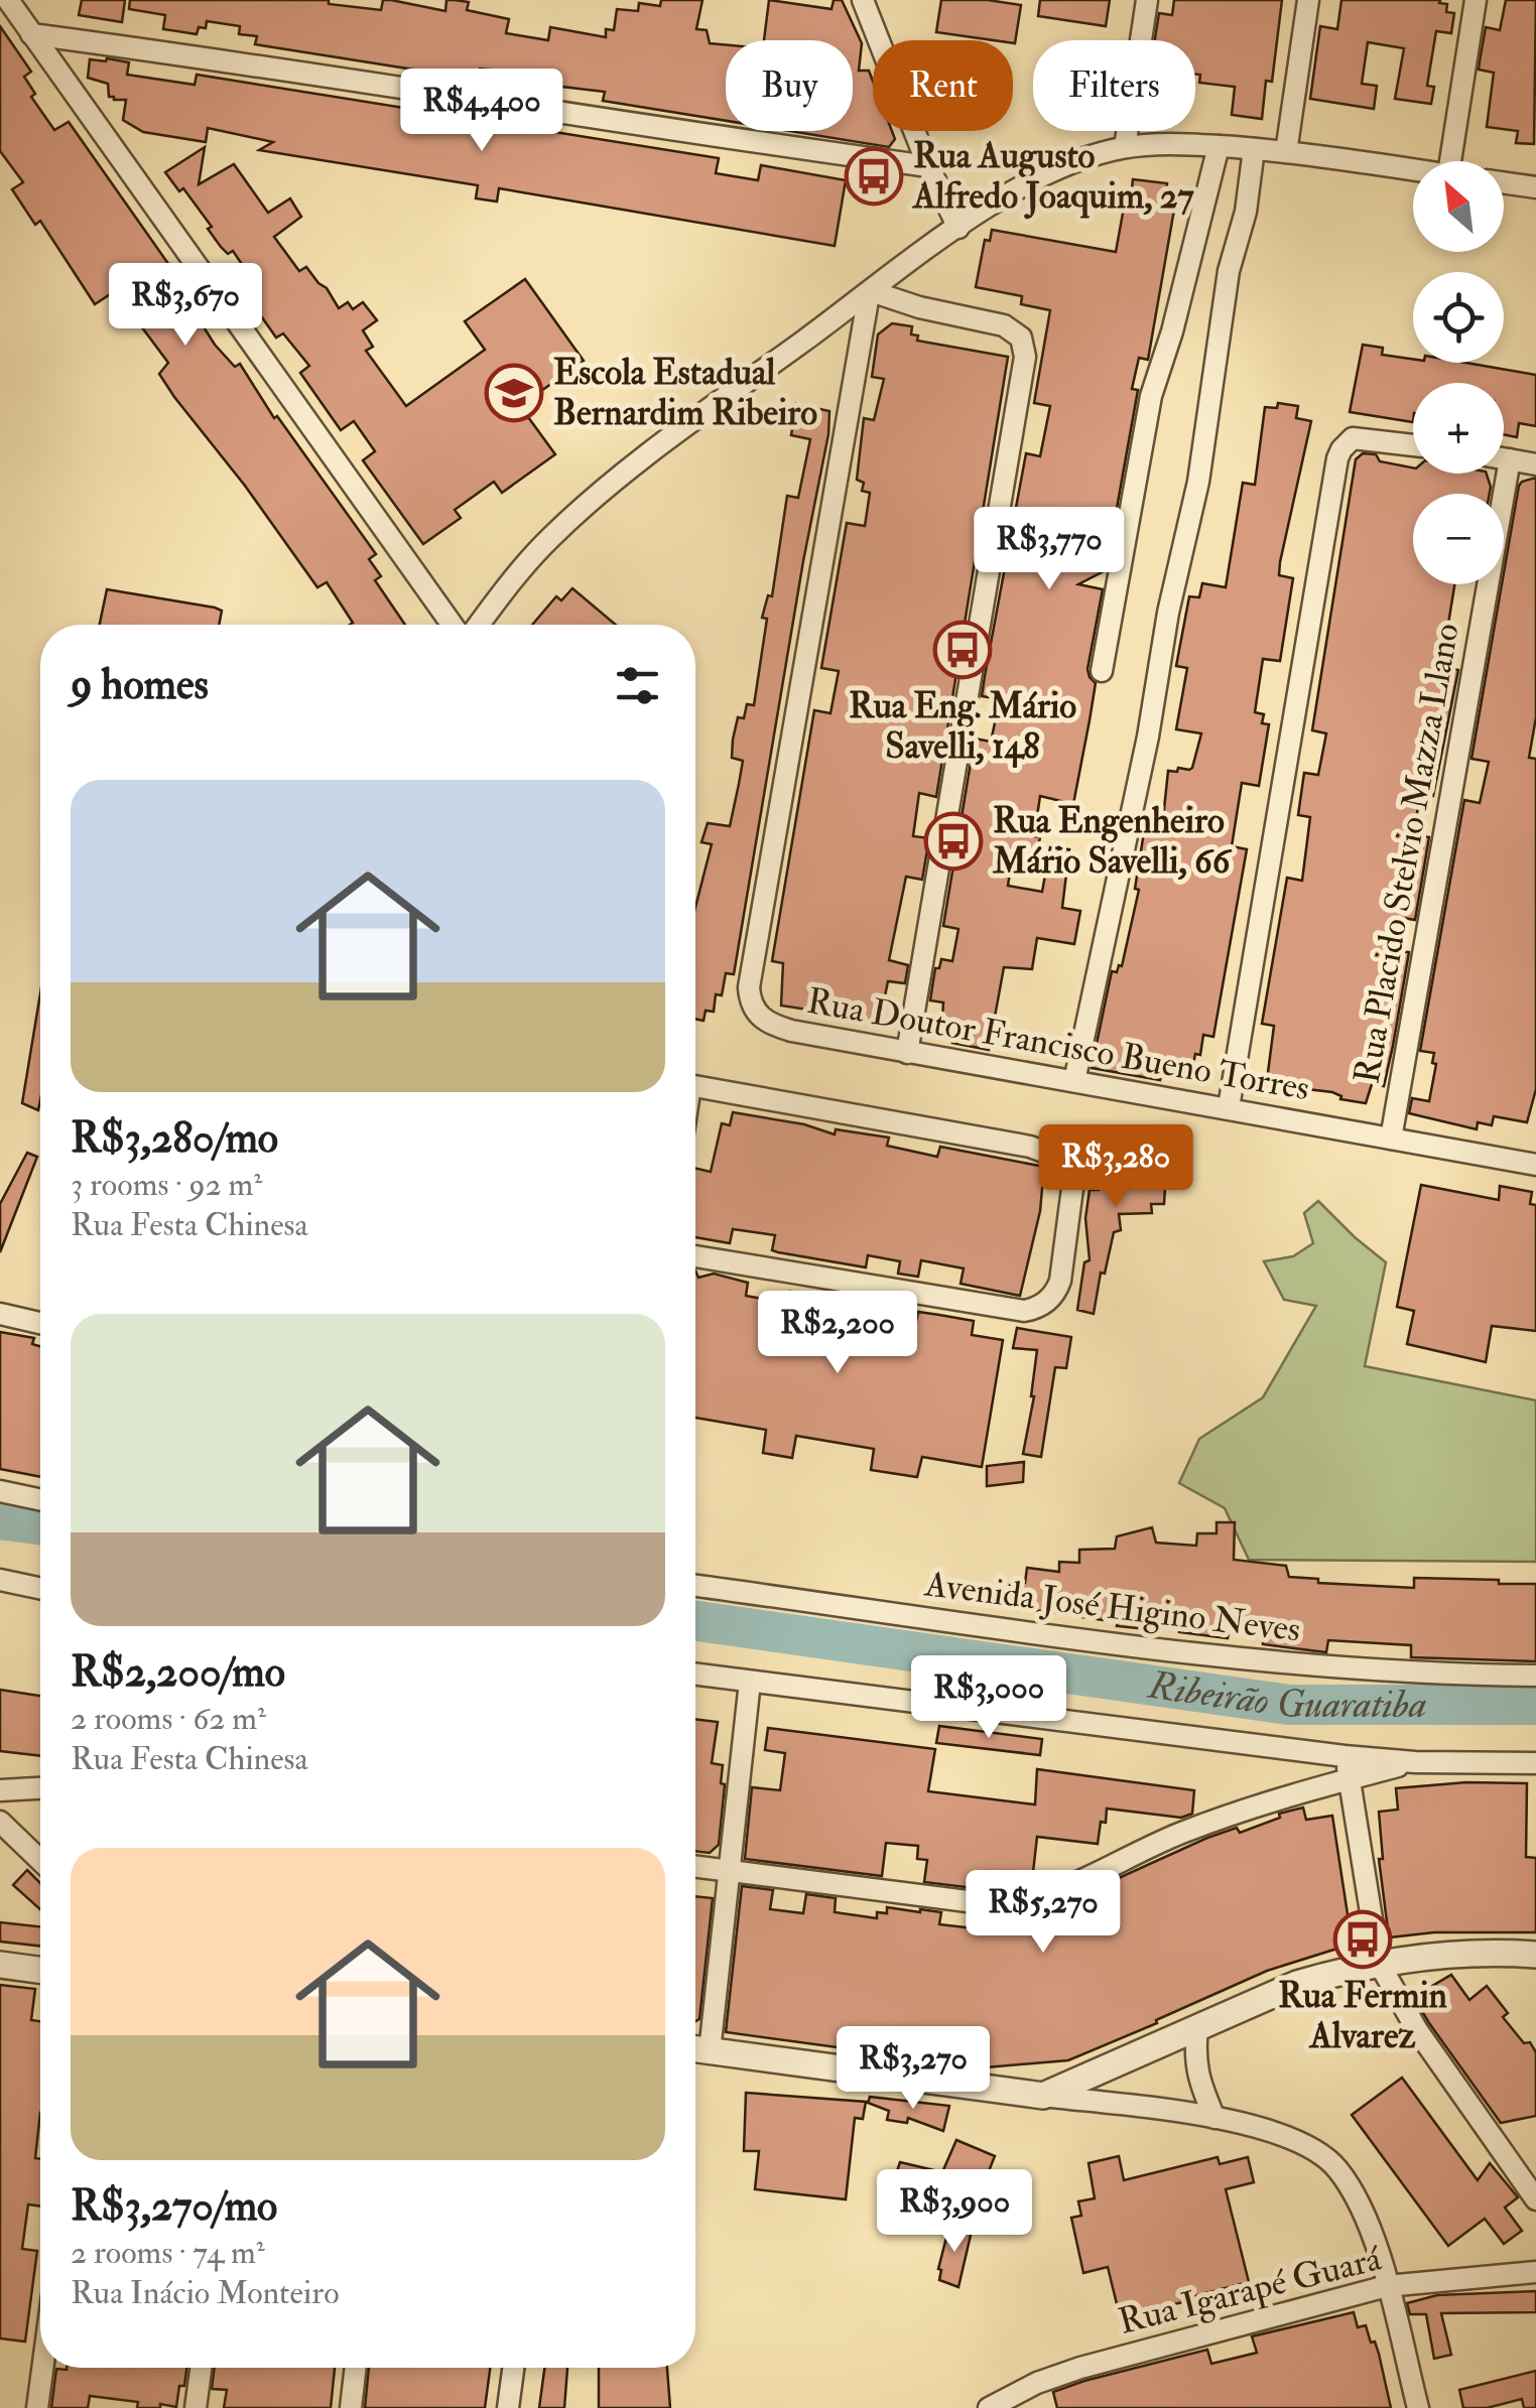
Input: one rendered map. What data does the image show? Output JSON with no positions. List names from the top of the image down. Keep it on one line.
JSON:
{"streets":{"street":["Rua Placido Stelvio Mazza Llano","Rua Doutor Francisco Bueno Torres","Avenida José Higino Neves","Rua Igarapé Guará"]},"crossings":[["Rua Placido Stelvio Mazza Llano","Rua Doutor Francisco Bueno Torres"]],"water":["Ribeirão Guaratiba"],"places":{"bus stop":["Rua Augusto Alfredo Joaquim, 27","Rua Eng. Mário Savelli, 148","Rua Engenheiro Mário Savelli, 66","Rua Fermin Alvarez"],"school or university":["Escola Estadual Bernardim Ribeiro"]},"north":"top left","page":{"chip":["Buy","Rent","Filters"],"price":["R$4,400","R$3,670","R$3,770","R$3,280","R$2,200","R$3,000","R$5,270","R$3,270","R$3,900"],"map_buttons":["+","−"],"heading":"9 homes","list":[{"name":"R$3,280/mo","note":"3 rooms · 92 m² · Rua Festa Chinesa"},{"name":"R$2,200/mo","note":"2 rooms · 62 m² · Rua Festa Chinesa"},{"name":"R$3,270/mo","note":"2 rooms · 74 m² · Rua Inácio Monteiro"}]}}
